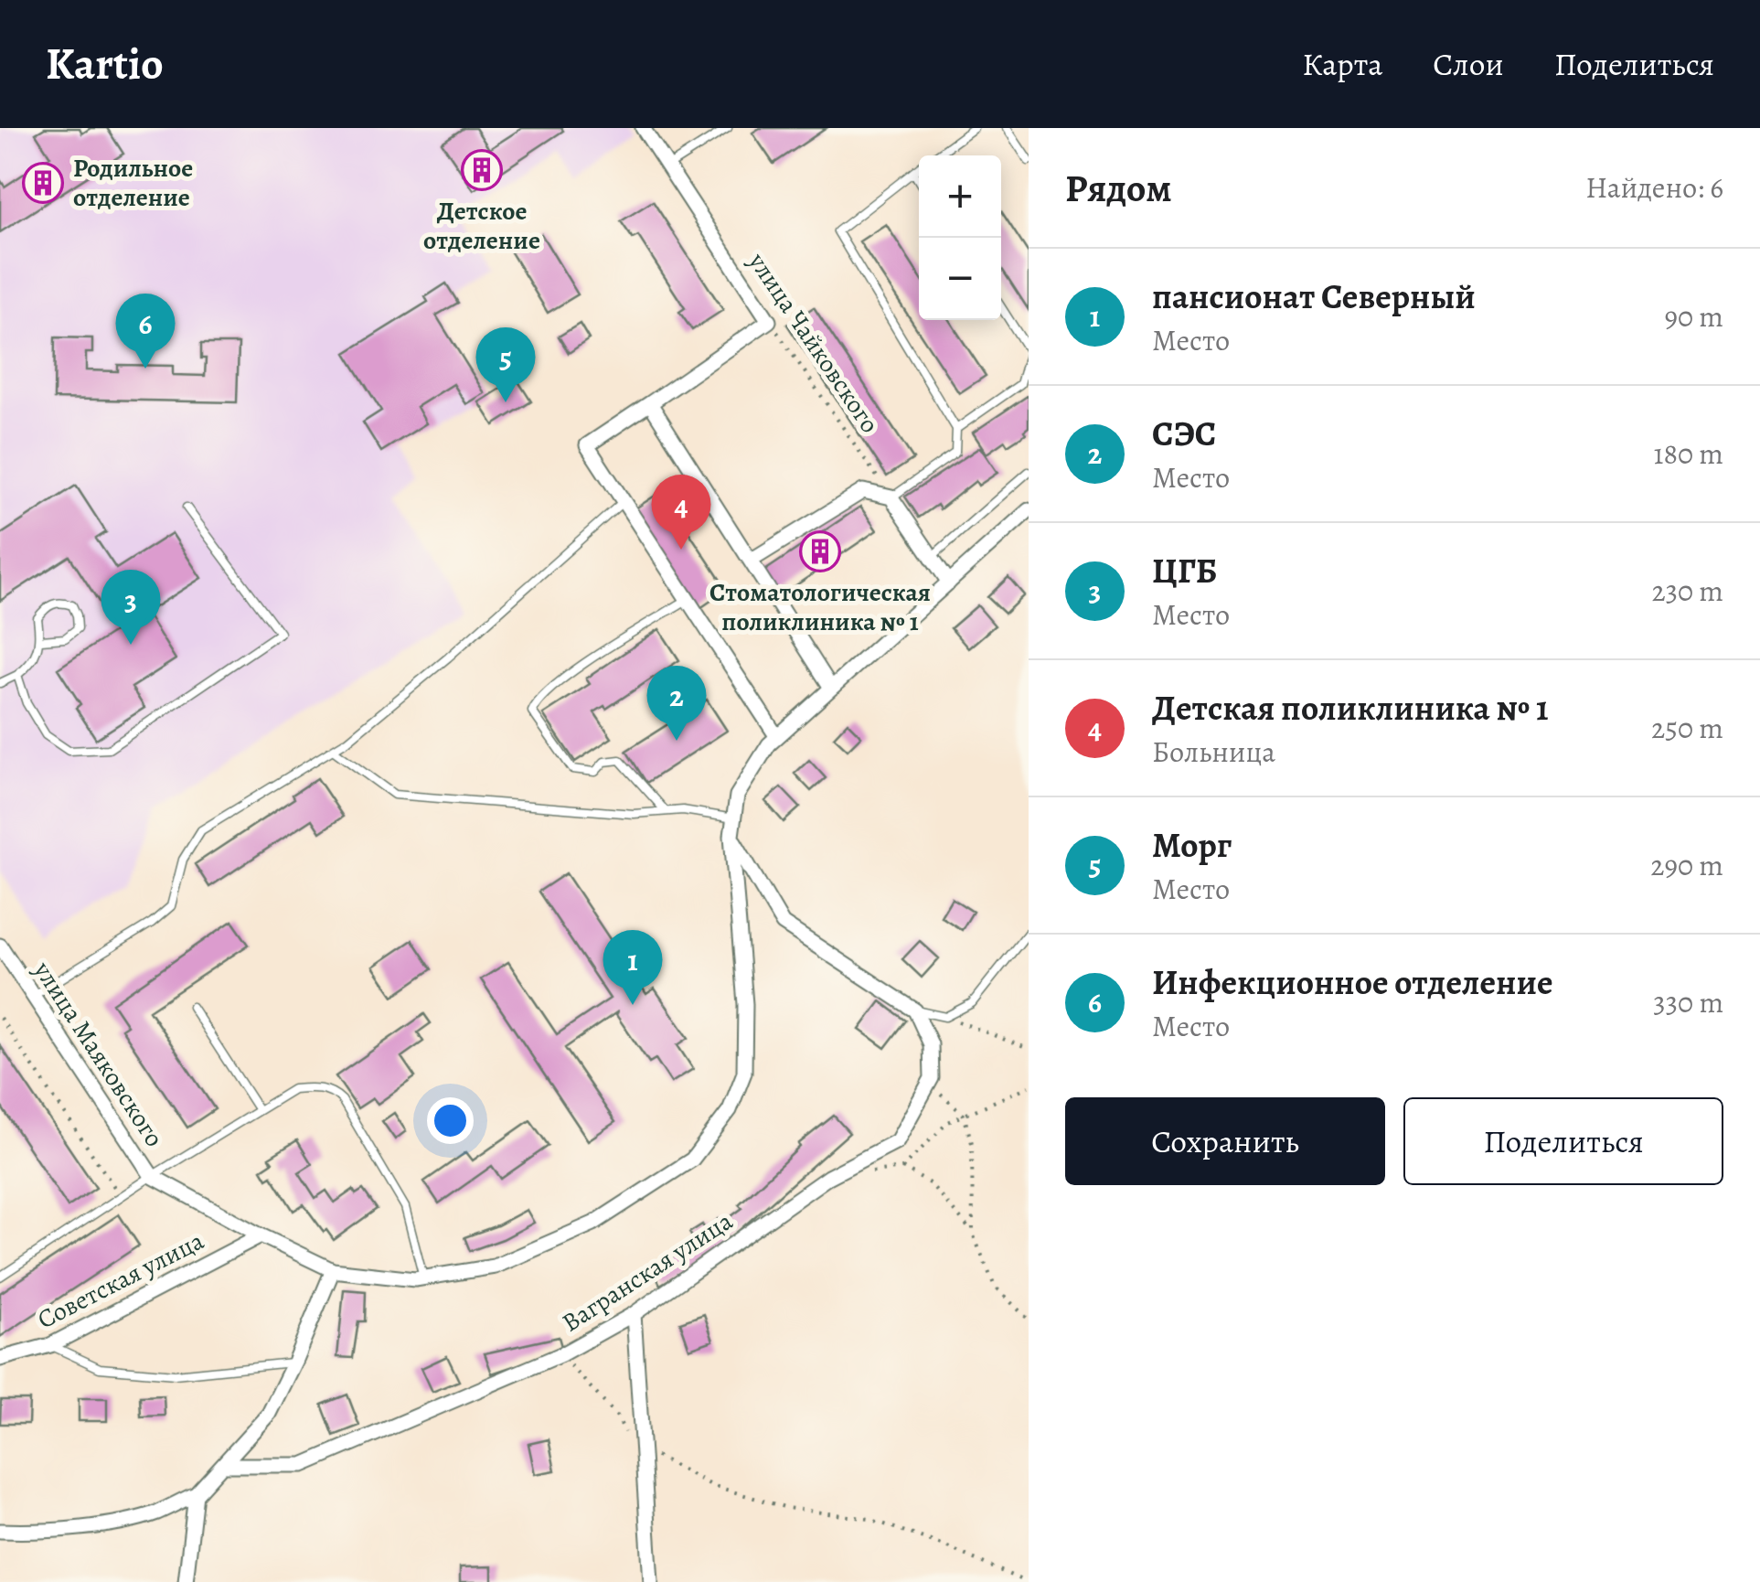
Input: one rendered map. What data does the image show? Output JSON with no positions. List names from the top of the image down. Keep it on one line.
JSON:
{"streets":{"street":["улица Чайковского","улица Маяковского","Вагранская улица","Советская улица"]},"crossings":[["улица Маяковского","Советская улица"]],"places":{"building":["Детское отделение","Родильное отделение","Стоматологическая поликлиника № 1"]},"page":{"header":"Kartio","nav":["Карта","Слои","Поделиться"],"heading":["Рядом","Найдено: 6"],"map_buttons":["+","−"],"list":[{"mark":"1","name":"пансионат Северный","note":"Место","value":"90 m"},{"mark":"2","name":"СЭС","note":"Место","value":"180 m"},{"mark":"3","name":"ЦГБ","note":"Место","value":"230 m"},{"mark":"4","name":"Детская поликлиника № 1","note":"Больница","value":"250 m"},{"mark":"5","name":"Морг","note":"Место","value":"290 m"},{"mark":"6","name":"Инфекционное отделение","note":"Место","value":"330 m"}],"pins":["6","5","4","3","2","1"],"buttons":["Сохранить","Поделиться"]}}
